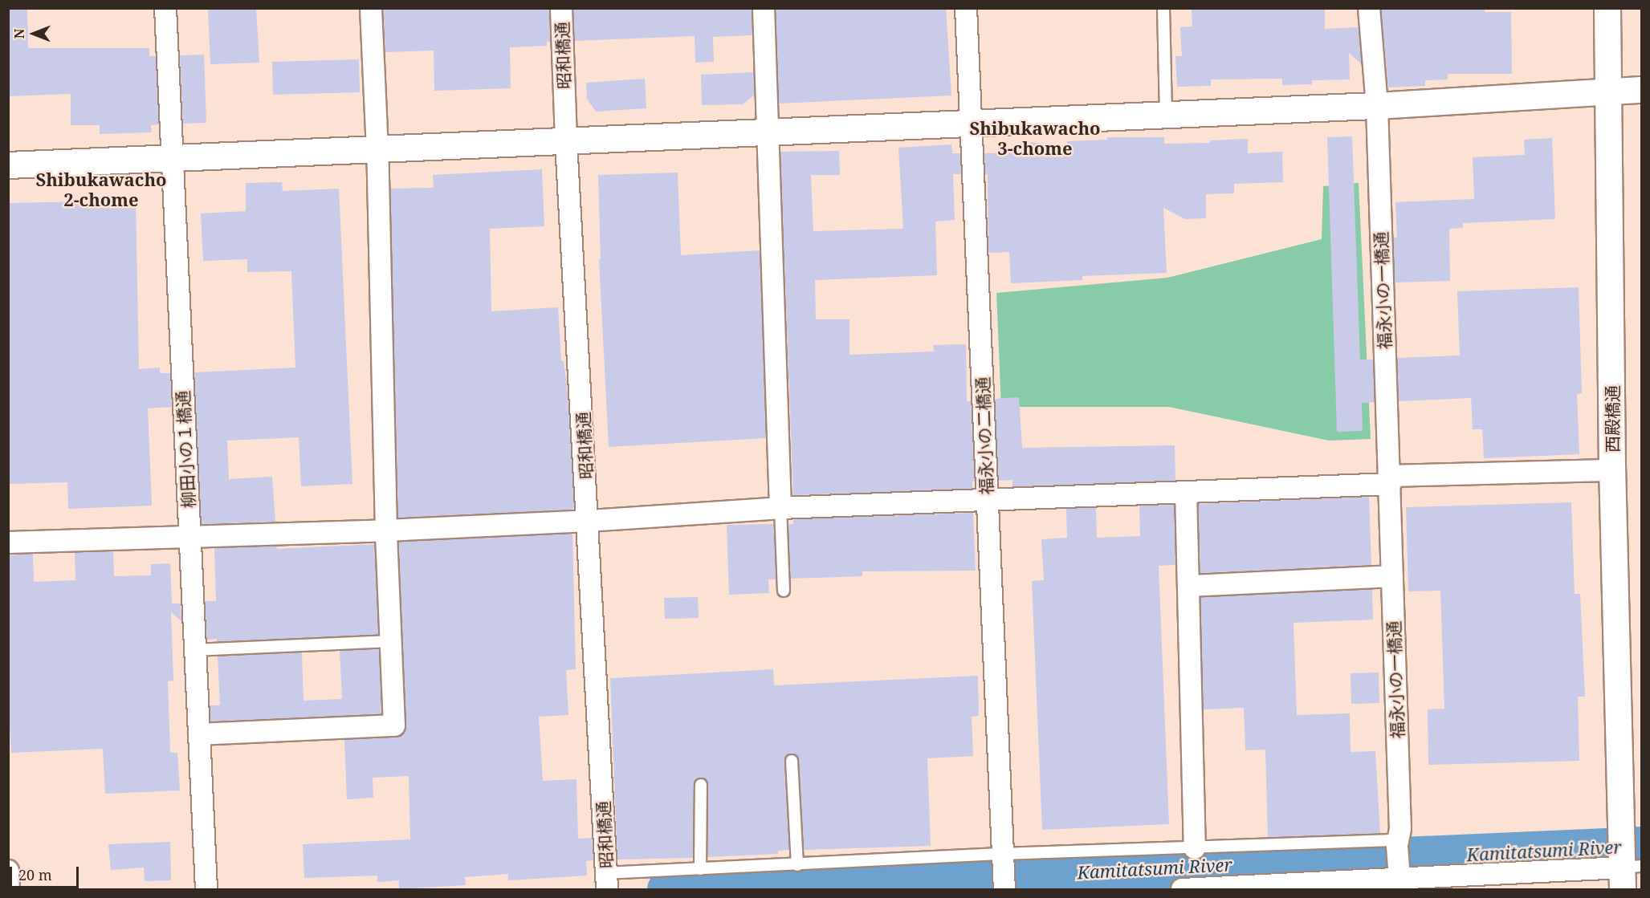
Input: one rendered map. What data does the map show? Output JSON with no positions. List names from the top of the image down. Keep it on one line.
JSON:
{"streets":{"street":["昭和橋通","福永小の一橋通","西殿橋通","福永小の二橋通","柳田小の１橋通"]},"districts":["Shibukawacho 3-chome","Shibukawacho 2-chome"],"water":["Kamitatsumi River"],"scale_bar":"20 m","north":"left"}
